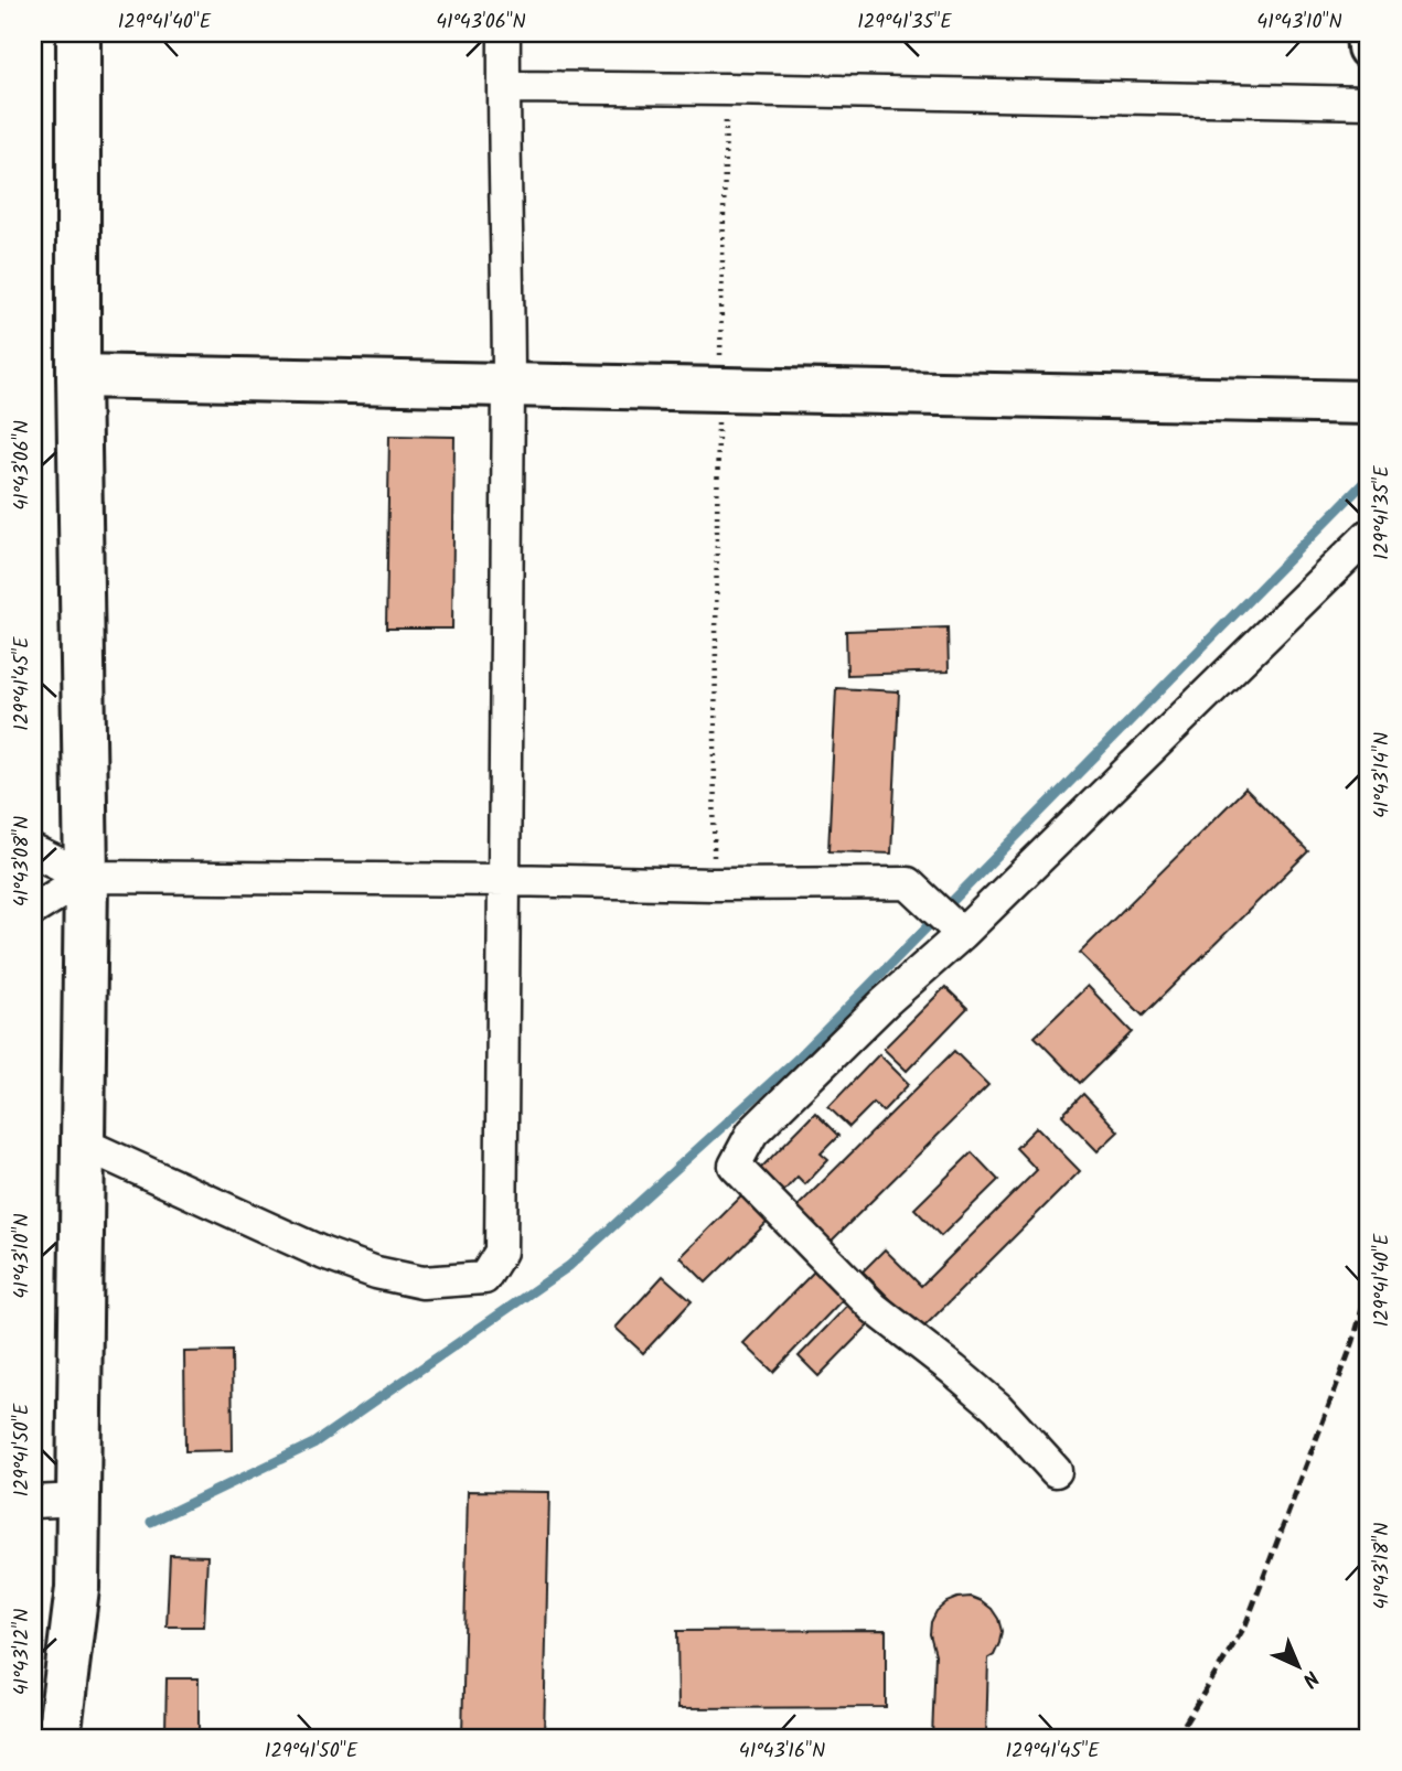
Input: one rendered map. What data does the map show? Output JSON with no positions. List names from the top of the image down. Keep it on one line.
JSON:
{"north":"bottom right","coordinates":["129°41'40\"E","41°43'06\"N","129°41'35\"E","41°43'10\"N","129°41'45\"E","41°43'14\"N","41°43'08\"N","129°41'50\"E","41°43'18\"N","41°43'12\"N","41°43'16\"N"]}
